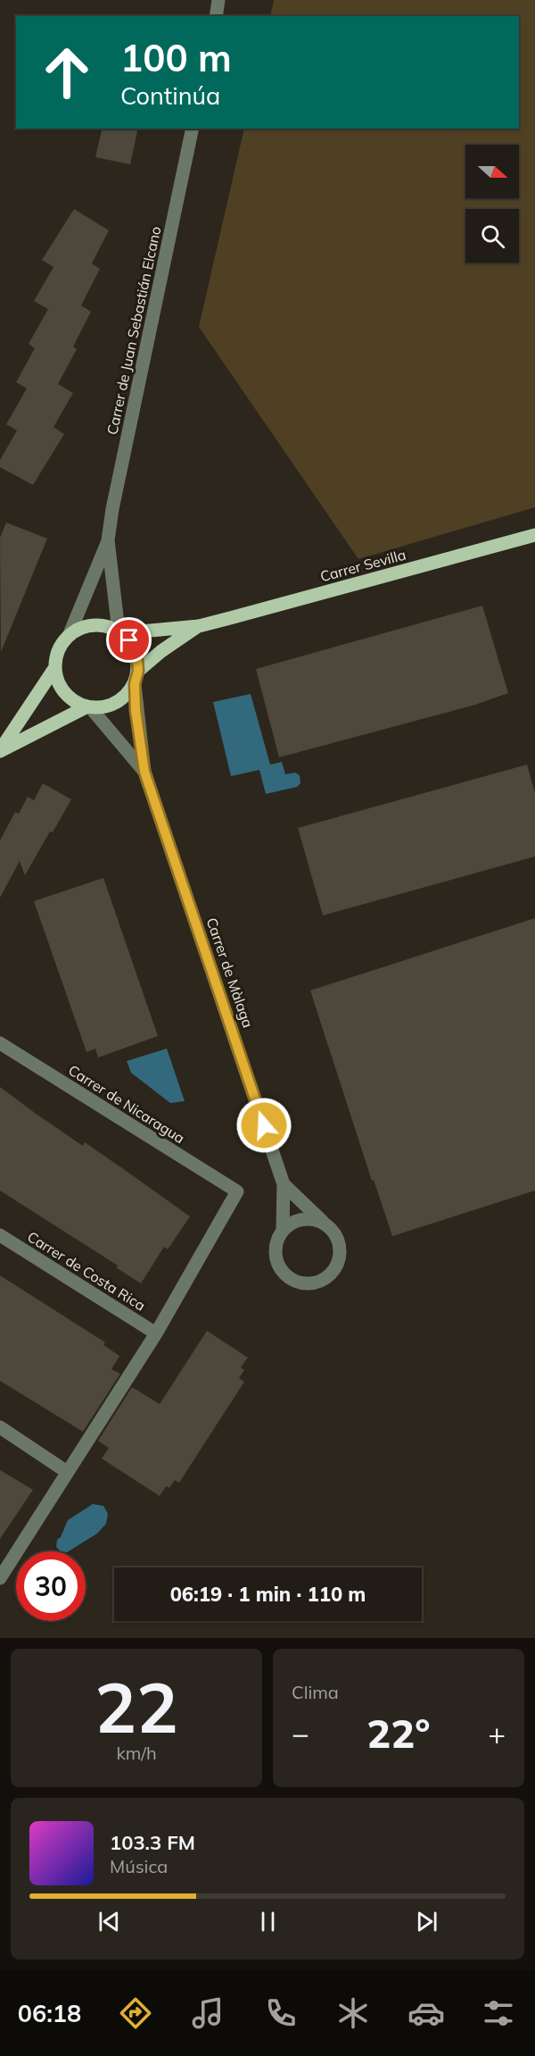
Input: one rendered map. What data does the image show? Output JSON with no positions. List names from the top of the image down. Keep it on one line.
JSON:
{"streets":{"main road":["Carrer Sevilla"],"street":["Carrer de Juan Sebastián Elcano","Carrer de Màlaga","Carrer de Nicaragua","Carrer de Costa Rica"]},"crossings":[["Carrer de Juan Sebastián Elcano","Carrer Sevilla"],["Carrer de Juan Sebastián Elcano","Carrer de Màlaga"],["Carrer Sevilla","Carrer de Màlaga"],["Carrer de Nicaragua","Carrer de Costa Rica"]],"north":"right","page":{"turn":["100 m","Continúa"],"limit":"30","trip":"06:19 · 1 min · 110 m","tile":[["22","km/h"],"Clima"],"heat":["−","22°","+"],"song":["103.3 FM","Música"],"tabs":"06:18"}}
